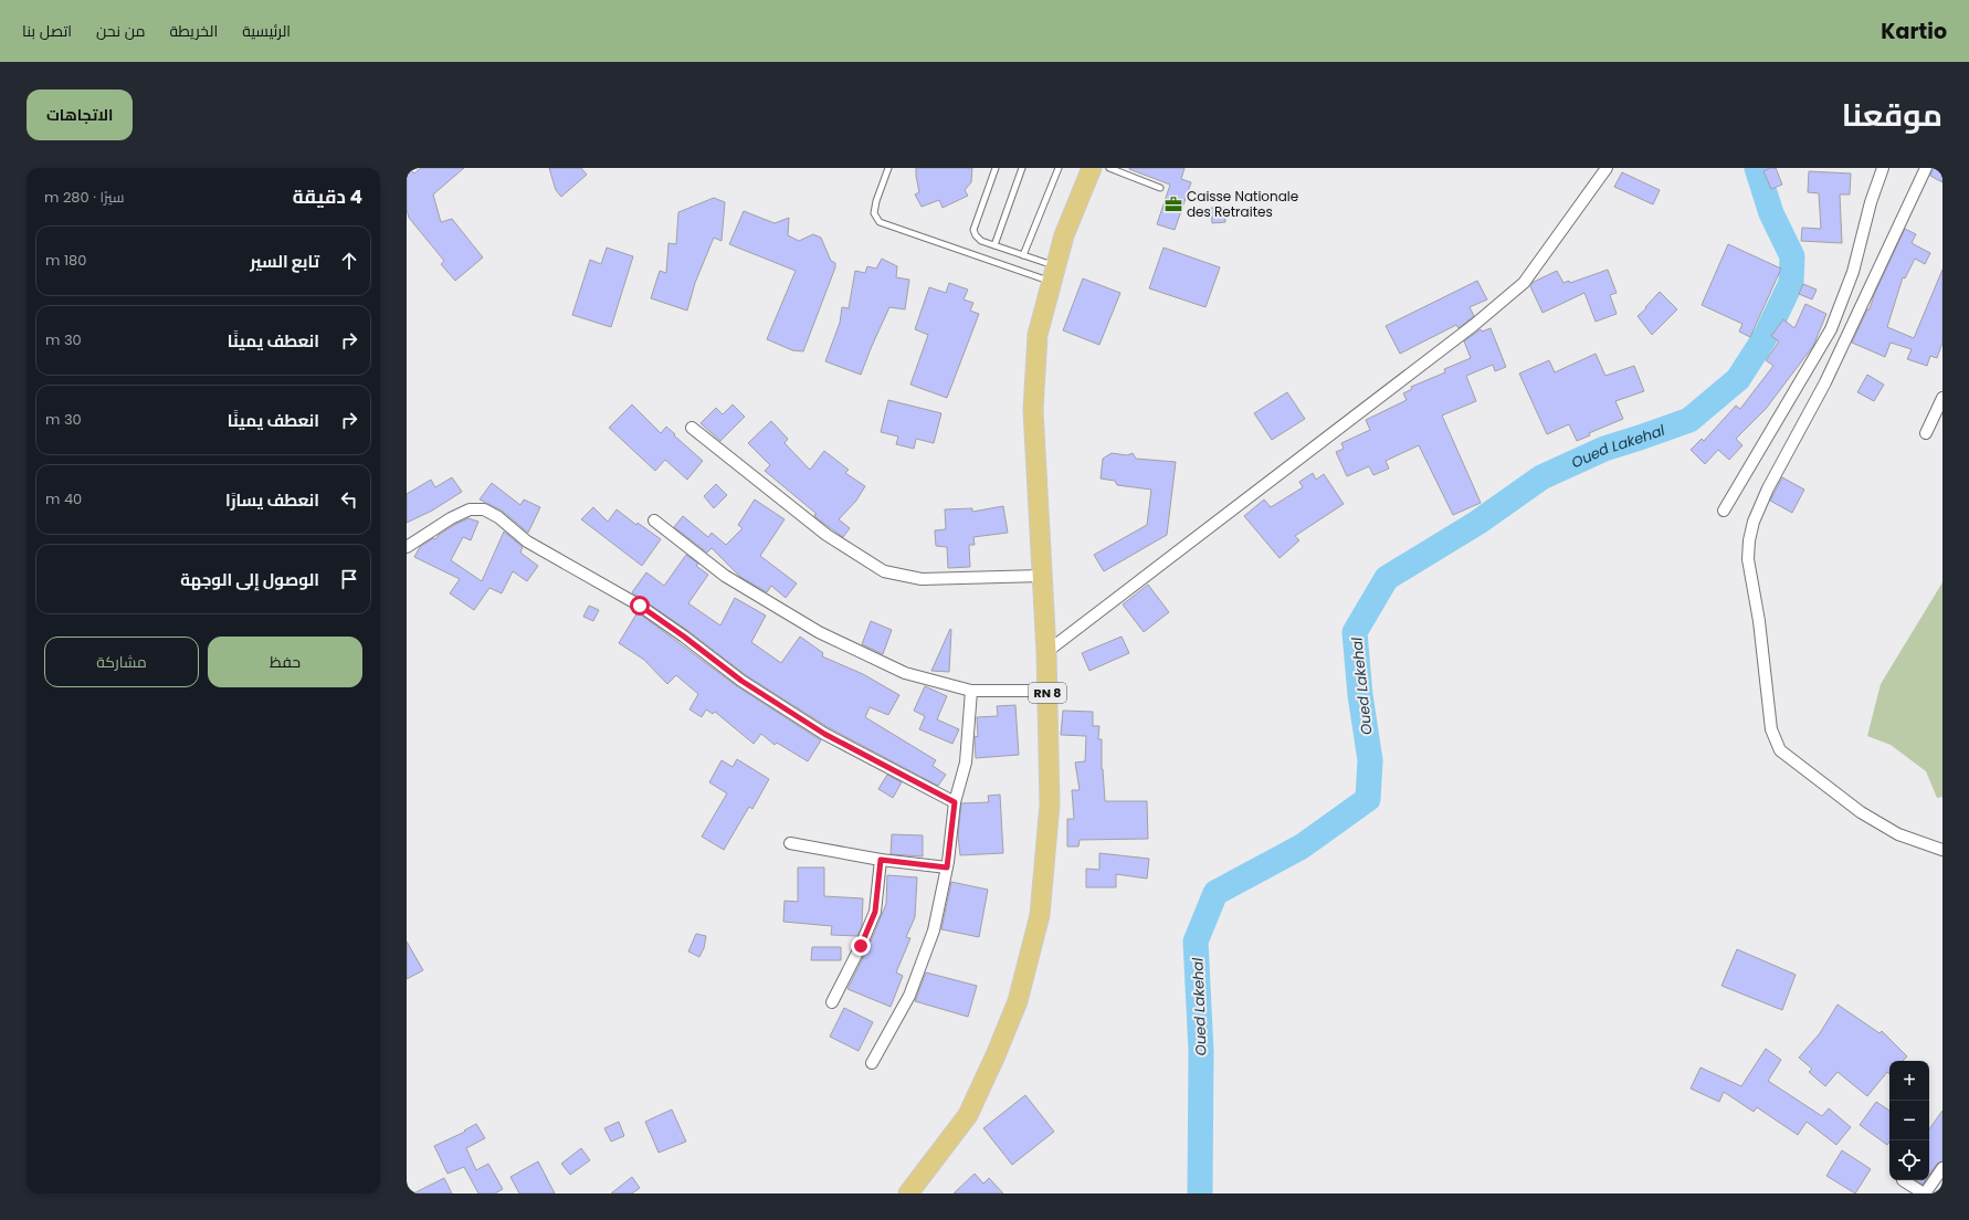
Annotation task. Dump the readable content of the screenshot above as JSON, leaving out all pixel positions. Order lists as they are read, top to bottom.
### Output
{
  "streets": {
    "highway": ["RN 8"]
  },
  "water": ["Oued Lakehal"],
  "places": {
    "office": ["Caisse Nationale des Retraites"]
  },
  "page": {
    "header": "Kartio",
    "nav": [
      "الرئيسية",
      "الخريطة",
      "من نحن",
      "اتصل بنا"
    ],
    "title": "موقعنا",
    "buttons": [
      "الاتجاهات",
      ["حفظ", "مشاركة"]
    ],
    "heading": ["4 دقيقة", "سيرًا · 280 m"],
    "list": [
      ["تابع السير", "180 m"],
      ["انعطف يمينًا", "30 m"],
      ["انعطف يمينًا", "30 m"],
      ["انعطف يسارًا", "40 m"],
      "الوصول إلى الوجهة"
    ],
    "map_buttons": ["+", "−"]
  }
}
